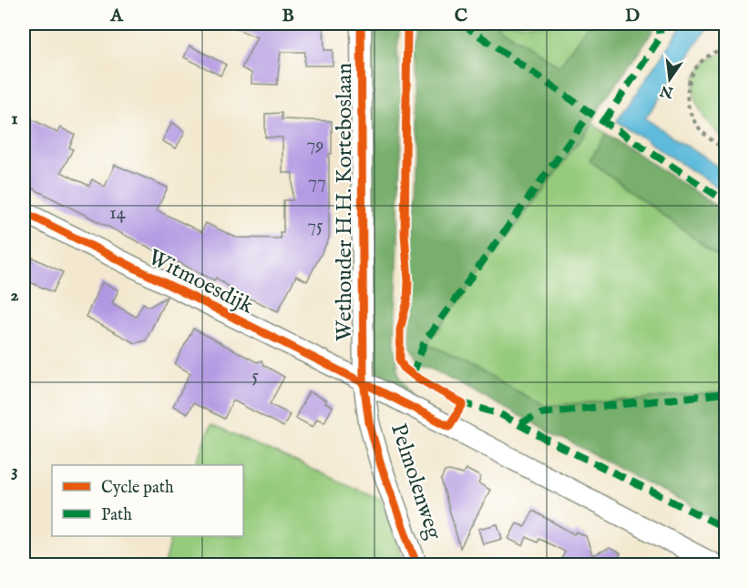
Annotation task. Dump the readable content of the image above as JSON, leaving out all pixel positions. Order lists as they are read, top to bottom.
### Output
{
  "streets": {
    "street": ["Wethouder H.H. Korteboslaan", "Witmoesdijk", "Pelmolenweg"]
  },
  "crossings": [
    ["Wethouder H.H. Korteboslaan", "Witmoesdijk"],
    ["Wethouder H.H. Korteboslaan", "Pelmolenweg"],
    ["Witmoesdijk", "Pelmolenweg"]
  ],
  "house_numbers": [
    "79",
    "77",
    "14",
    "75",
    "5"
  ],
  "legend": ["Cycle path", "Path"],
  "north": "bottom",
  "grid": {
    "columns": [
      "A",
      "B",
      "C",
      "D"
    ],
    "rows": ["1", "2", "3"]
  }
}
